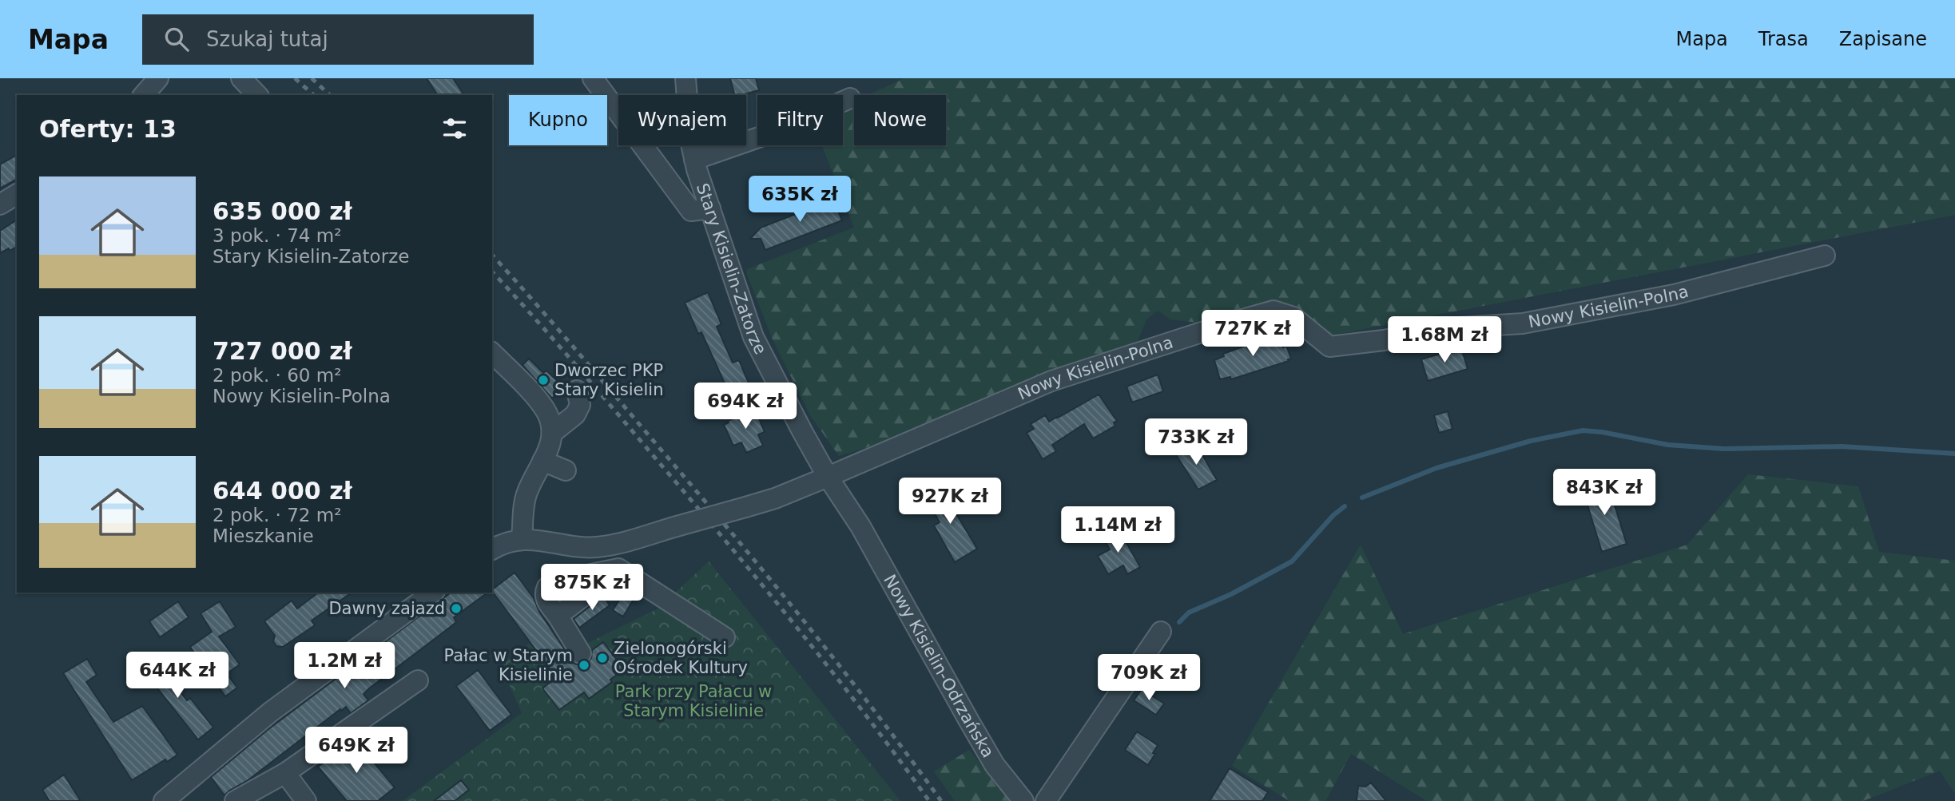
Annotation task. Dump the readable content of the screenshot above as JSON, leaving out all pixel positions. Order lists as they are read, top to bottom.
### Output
{
  "streets": {
    "street": ["Stary Kisielin-Zatorze", "Nowy Kisielin-Polna", "Nowy Kisielin-Odrzańska"]
  },
  "crossings": [
    ["Stary Kisielin-Zatorze", "Nowy Kisielin-Polna"],
    ["Stary Kisielin-Zatorze", "Nowy Kisielin-Odrzańska"]
  ],
  "parks": ["Park przy Pałacu w Starym Kisielinie"],
  "places": [
    "Dworzec PKP Stary Kisielin",
    "Dawny zajazd",
    "Zielonogórski Ośrodek Kultury",
    "Pałac w Starym Kisielinie"
  ],
  "page": {
    "header": "Mapa",
    "search": "Szukaj tutaj",
    "nav": ["Mapa", "Trasa", "Zapisane"],
    "chip": [
      "Kupno",
      "Wynajem",
      "Filtry",
      "Nowe"
    ],
    "heading": "Oferty: 13",
    "list": [
      {
        "name": "635 000 zł",
        "note": "3 pok. · 74 m² · Stary Kisielin-Zatorze"
      },
      {
        "name": "727 000 zł",
        "note": "2 pok. · 60 m² · Nowy Kisielin-Polna"
      },
      {
        "name": "644 000 zł",
        "note": "2 pok. · 72 m² · Mieszkanie"
      }
    ],
    "price": [
      "635K zł",
      "727K zł",
      "1.68M zł",
      "694K zł",
      "733K zł",
      "843K zł",
      "927K zł",
      "1.14M zł",
      "875K zł",
      "1.2M zł",
      "644K zł",
      "709K zł",
      "649K zł"
    ]
  }
}
